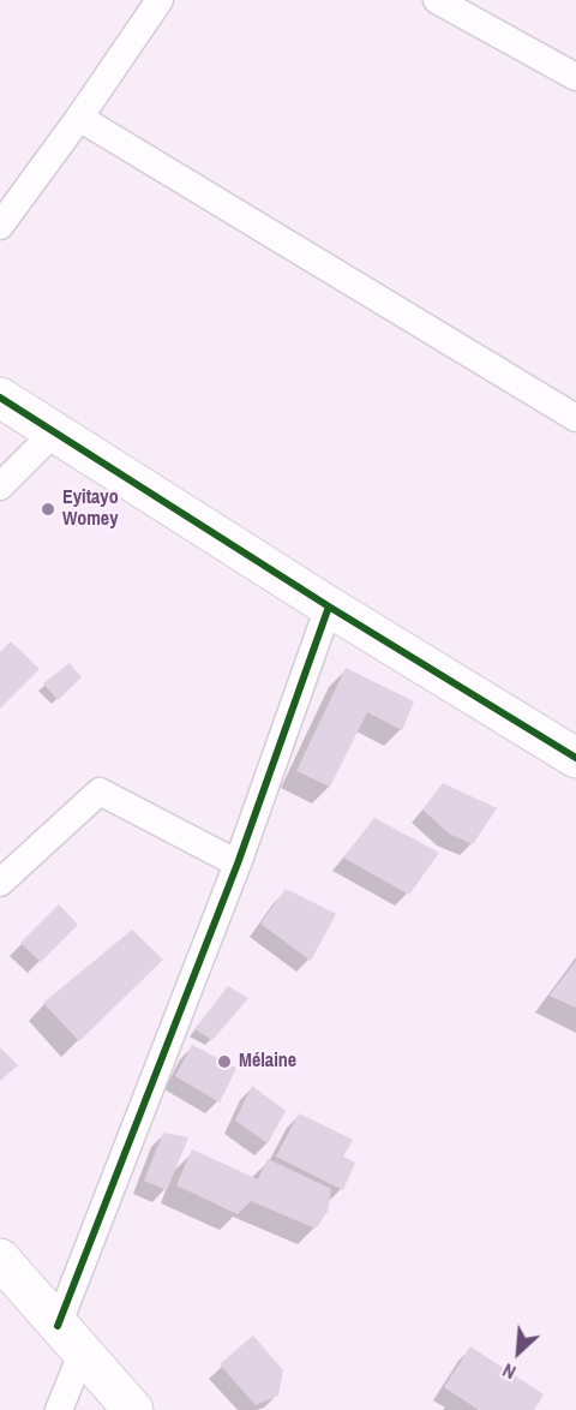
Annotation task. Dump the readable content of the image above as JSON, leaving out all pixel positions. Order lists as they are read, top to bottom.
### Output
{
  "places": ["Eyitayo Womey", "Mélaine"],
  "north": "bottom left"
}
